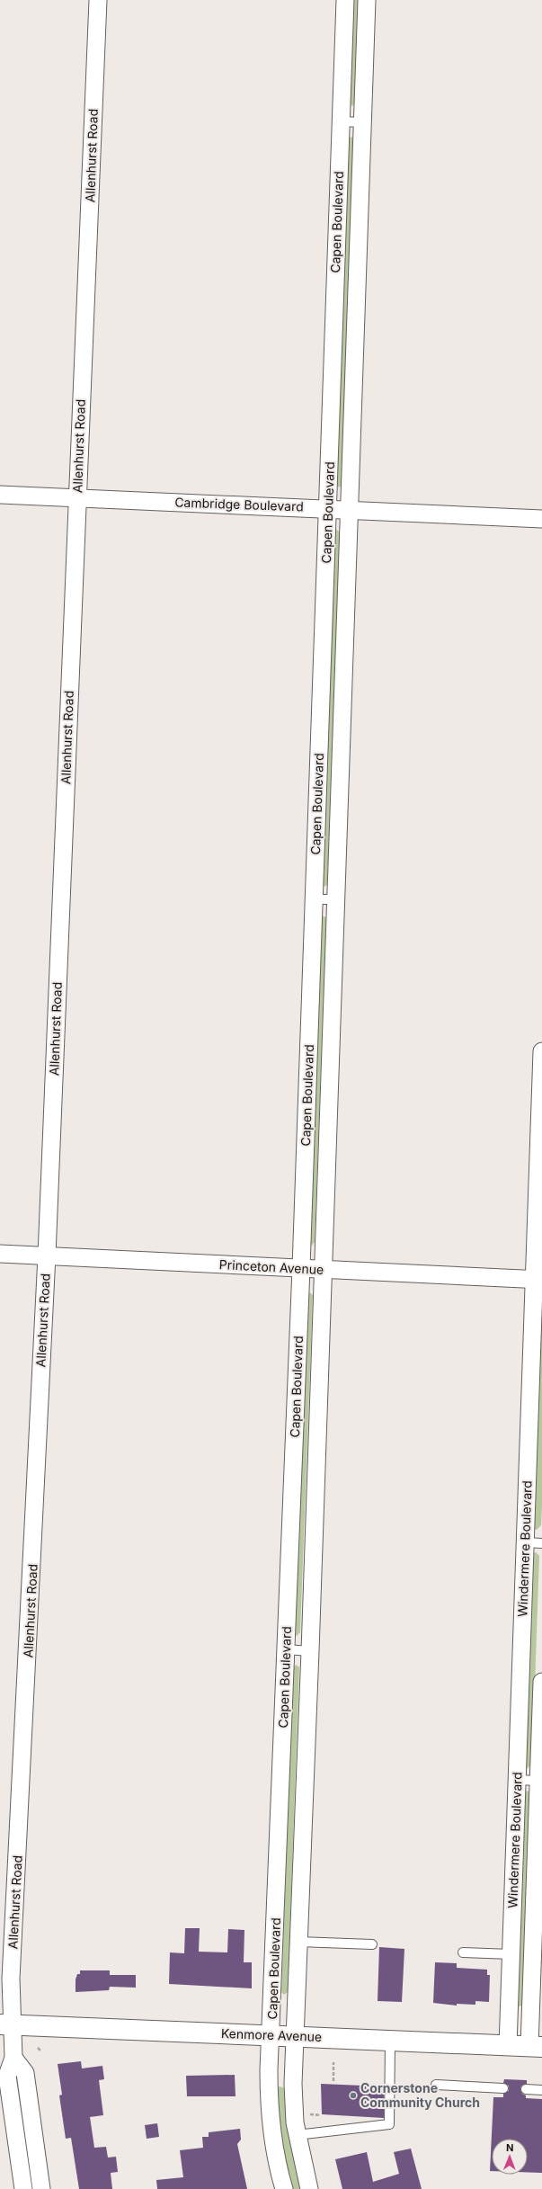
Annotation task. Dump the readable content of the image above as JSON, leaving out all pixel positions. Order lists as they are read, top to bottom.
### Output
{
  "streets": {
    "main road": ["Kenmore Avenue"],
    "street": [
      "Allenhurst Road",
      "Capen Boulevard",
      "Cambridge Boulevard",
      "Princeton Avenue",
      "Windermere Boulevard"
    ]
  },
  "crossings": [
    ["Allenhurst Road", "Cambridge Boulevard"],
    ["Allenhurst Road", "Princeton Avenue"],
    ["Allenhurst Road", "Kenmore Avenue"],
    ["Capen Boulevard", "Cambridge Boulevard"],
    ["Capen Boulevard", "Princeton Avenue"],
    ["Capen Boulevard", "Kenmore Avenue"],
    ["Princeton Avenue", "Windermere Boulevard"],
    ["Windermere Boulevard", "Kenmore Avenue"]
  ],
  "places": ["Cornerstone Community Church"],
  "north": "top"
}
